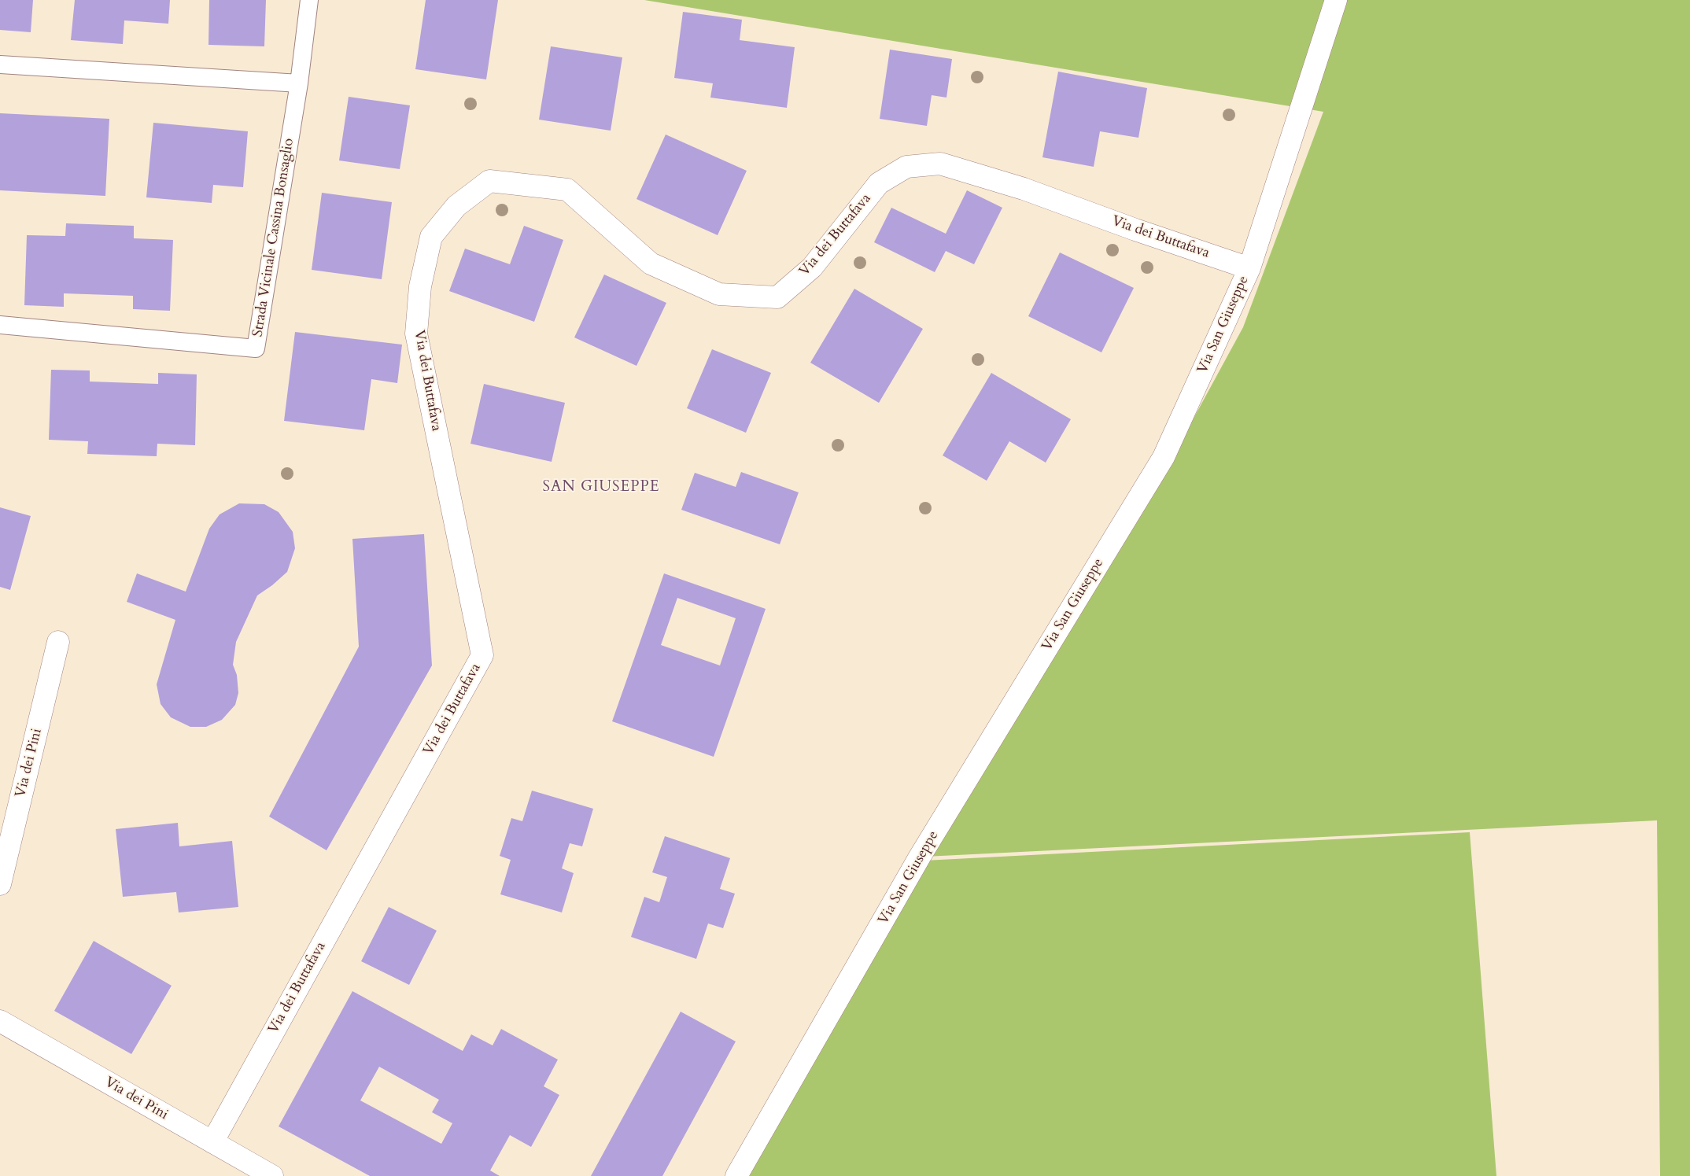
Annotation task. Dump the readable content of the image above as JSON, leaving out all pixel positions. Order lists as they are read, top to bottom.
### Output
{
  "streets": {
    "street": ["Via dei Buttafava", "Via San Giuseppe", "Via dei Pini"],
    "lane": ["Strada Vicinale Cassina Bonsaglio"]
  },
  "crossings": [
    ["Via dei Buttafava", "Via San Giuseppe"],
    ["Via dei Buttafava", "Via dei Pini"]
  ],
  "districts": ["SAN GIUSEPPE"]
}
